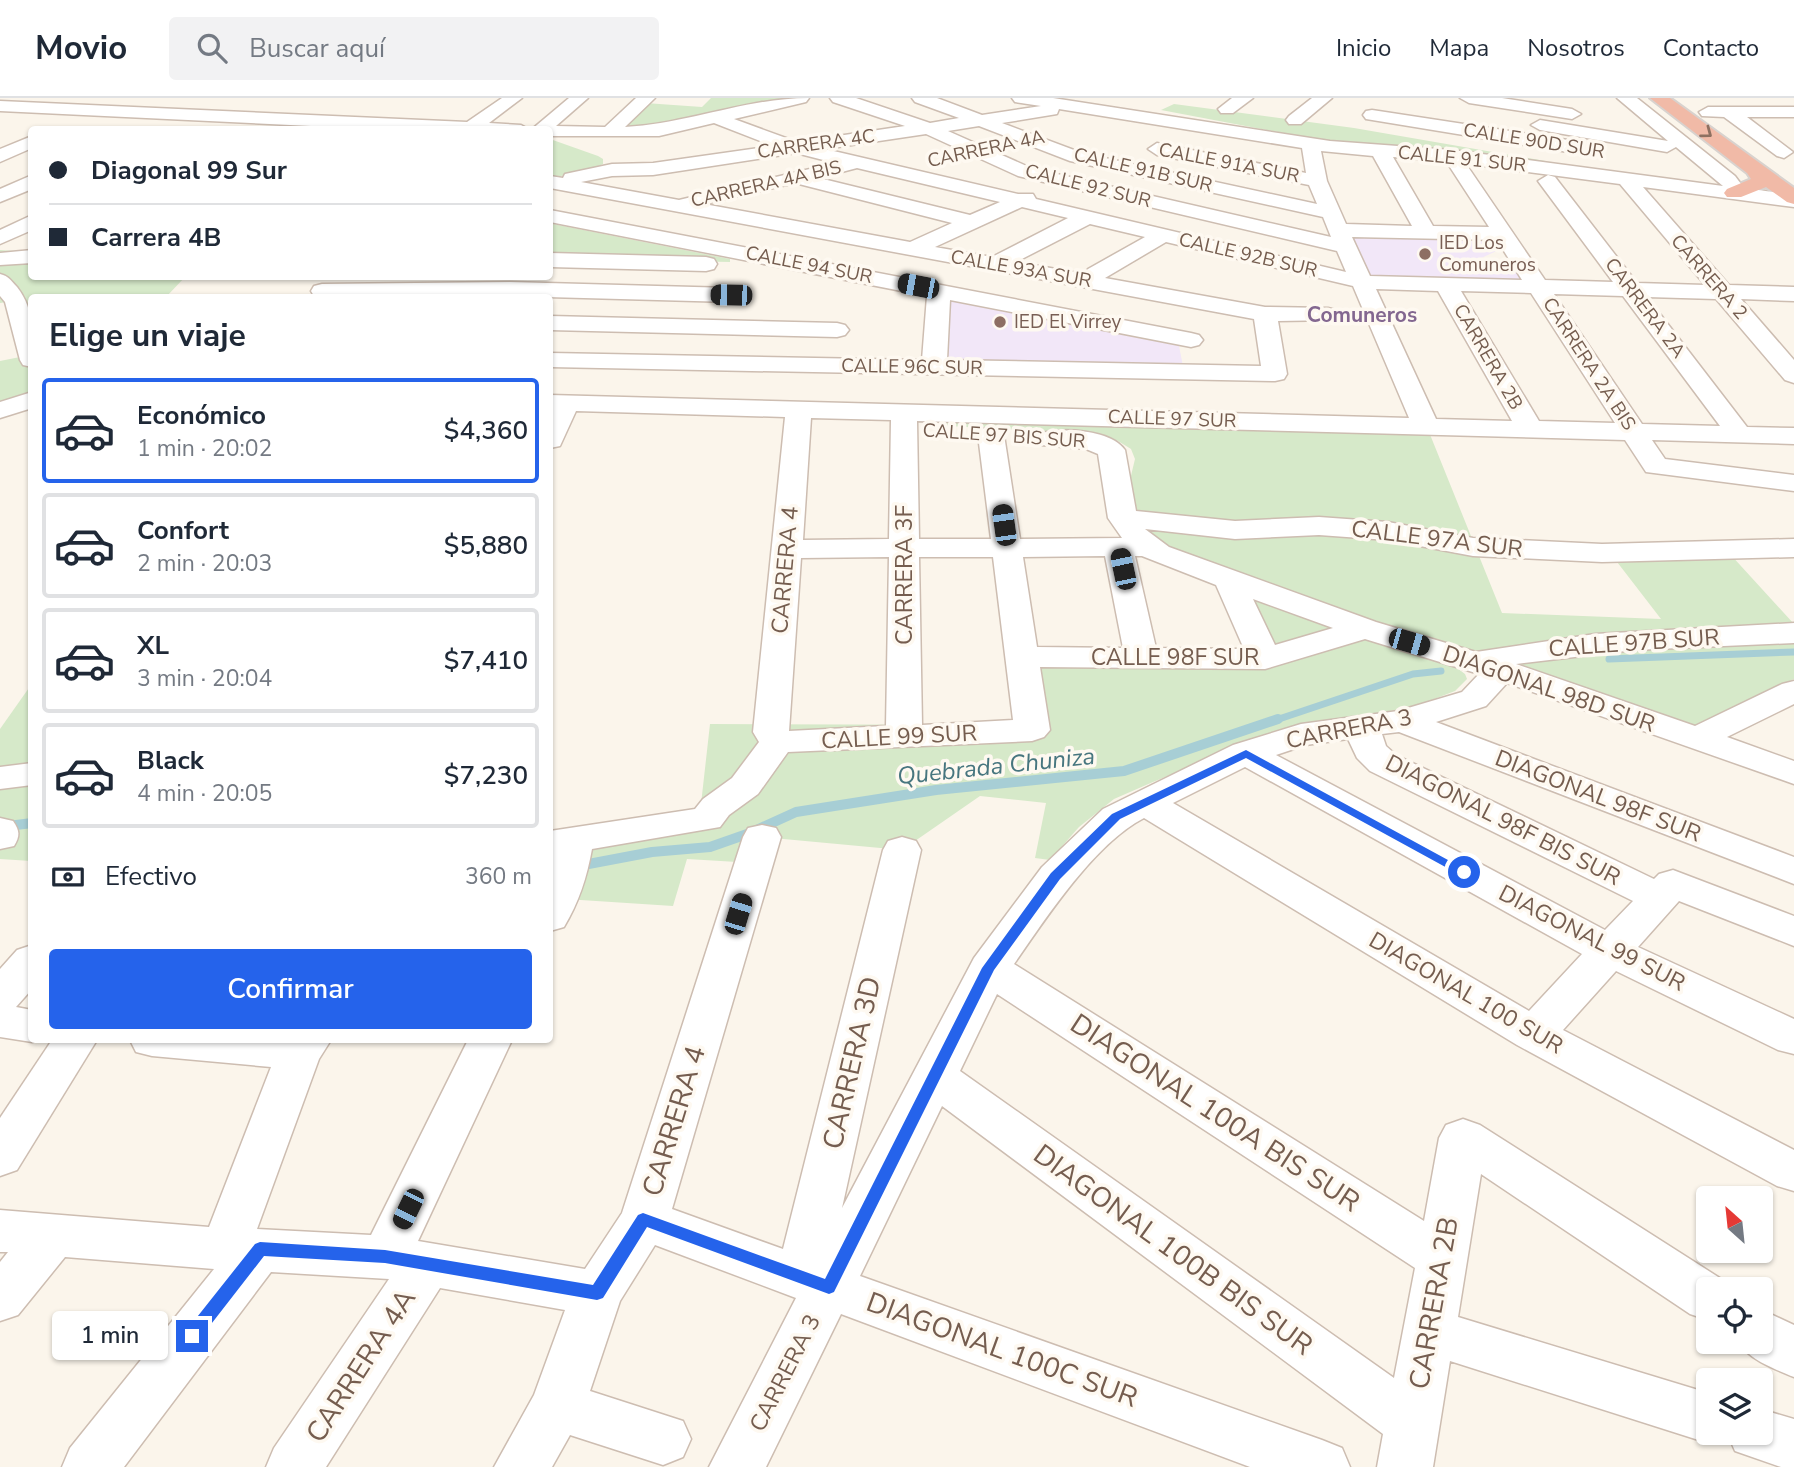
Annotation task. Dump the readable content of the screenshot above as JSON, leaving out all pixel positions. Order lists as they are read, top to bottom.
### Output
{
  "streets": {
    "street": [
      "CALLE 90D SUR",
      "CARRERA 4C",
      "CARRERA 4A",
      "CALLE 91 SUR",
      "CALLE 91A SUR",
      "CALLE 91B SUR",
      "CARRERA 4A BIS",
      "CALLE 92 SUR",
      "CALLE 92B SUR",
      "CALLE 94 SUR",
      "CALLE 93A SUR",
      "CARRERA 2",
      "CARRERA 2A",
      "CARRERA 2B",
      "CARRERA 2A BIS",
      "CALLE 96C SUR",
      "CALLE 97 SUR",
      "CALLE 97 BIS SUR",
      "CALLE 97A SUR",
      "CARRERA 4",
      "CARRERA 3F",
      "CALLE 97B SUR",
      "CALLE 98F SUR",
      "DIAGONAL 98D SUR",
      "CARRERA 3",
      "CALLE 99 SUR",
      "DIAGONAL 98F SUR",
      "DIAGONAL 98F BIS SUR",
      "DIAGONAL 99 SUR",
      "DIAGONAL 100 SUR",
      "CARRERA 3D",
      "DIAGONAL 100A BIS SUR",
      "DIAGONAL 100B BIS SUR",
      "DIAGONAL 100C SUR"
    ]
  },
  "crossings": [
    ["CARRERA 4C", "CARRERA 4A"],
    ["CARRERA 4C", "CALLE 91 SUR"],
    ["CARRERA 4C", "CALLE 91B SUR"],
    ["CARRERA 4C", "CALLE 92 SUR"],
    ["CARRERA 4C", "CALLE 92B SUR"],
    ["CARRERA 4A", "CALLE 91 SUR"],
    ["CARRERA 4A", "CALLE 91B SUR"],
    ["CARRERA 4A", "CALLE 92 SUR"],
    ["CARRERA 4A", "CALLE 92B SUR"],
    ["CALLE 91 SUR", "CARRERA 2"],
    ["CALLE 91 SUR", "CARRERA 2A BIS"],
    ["CALLE 91B SUR", "CALLE 92 SUR"],
    ["CARRERA 4A BIS", "CALLE 92B SUR"],
    ["CARRERA 4A BIS", "CALLE 94 SUR"],
    ["CARRERA 4A BIS", "CALLE 93A SUR"],
    ["CALLE 92B SUR", "CARRERA 2"],
    ["CALLE 92B SUR", "CARRERA 2A"],
    ["CALLE 92B SUR", "CARRERA 2B"],
    ["CALLE 92B SUR", "CARRERA 2A BIS"],
    ["CARRERA 2A", "CALLE 97 SUR"],
    ["CARRERA 2B", "CALLE 97 SUR"],
    ["CARRERA 2B", "DIAGONAL 100A BIS SUR"],
    ["CARRERA 2B", "DIAGONAL 100B BIS SUR"],
    ["CARRERA 2A BIS", "CALLE 97 SUR"],
    ["CALLE 97 SUR", "CALLE 97 BIS SUR"],
    ["CALLE 97 SUR", "CARRERA 4"],
    ["CALLE 97 SUR", "CARRERA 3F"],
    ["CALLE 97 BIS SUR", "CALLE 97A SUR"],
    ["CALLE 97 BIS SUR", "CARRERA 3F"],
    ["CALLE 97 BIS SUR", "DIAGONAL 98D SUR"],
    ["CALLE 97A SUR", "CARRERA 4"],
    ["CALLE 97A SUR", "CARRERA 3F"],
    ["CALLE 97A SUR", "DIAGONAL 98D SUR"],
    ["CARRERA 4", "CALLE 99 SUR"],
    ["CARRERA 4", "DIAGONAL 100C SUR"],
    ["CARRERA 3F", "CALLE 99 SUR"],
    ["CALLE 97B SUR", "DIAGONAL 98D SUR"],
    ["CALLE 97B SUR", "CARRERA 3"],
    ["CALLE 98F SUR", "DIAGONAL 98D SUR"],
    ["CALLE 98F SUR", "CALLE 99 SUR"],
    ["DIAGONAL 98D SUR", "CARRERA 3"],
    ["CARRERA 3", "DIAGONAL 98F SUR"],
    ["CARRERA 3", "DIAGONAL 98F BIS SUR"],
    ["CARRERA 3", "DIAGONAL 99 SUR"],
    ["CARRERA 3", "DIAGONAL 100 SUR"],
    ["CARRERA 3", "CARRERA 3D"],
    ["CARRERA 3", "DIAGONAL 100A BIS SUR"],
    ["CARRERA 3", "DIAGONAL 100B BIS SUR"],
    ["CARRERA 3", "DIAGONAL 100C SUR"],
    ["CARRERA 3D", "DIAGONAL 100C SUR"]
  ],
  "districts": ["Comuneros"],
  "water": ["Quebrada Chuniza"],
  "places": ["IED Los Comuneros", "IED El Virrey"],
  "north": "top left",
  "page": {
    "header": "Movio",
    "search": "Buscar aquí",
    "nav": [
      "Inicio",
      "Mapa",
      "Nosotros",
      "Contacto"
    ],
    "banner": ["Diagonal 99 Sur", "Carrera 4B"],
    "heading": "Elige un viaje",
    "list": [
      {
        "name": "Económico",
        "note": "1 min · 20:02",
        "value": "$4,360"
      },
      {
        "name": "Confort",
        "note": "2 min · 20:03",
        "value": "$5,880"
      },
      {
        "name": "XL",
        "note": "3 min · 20:04",
        "value": "$7,410"
      },
      {
        "name": "Black",
        "note": "4 min · 20:05",
        "value": "$7,230"
      }
    ],
    "pay": ["Efectivo", "360 m"],
    "buttons": "Confirmar",
    "bubble": "1 min"
  }
}
